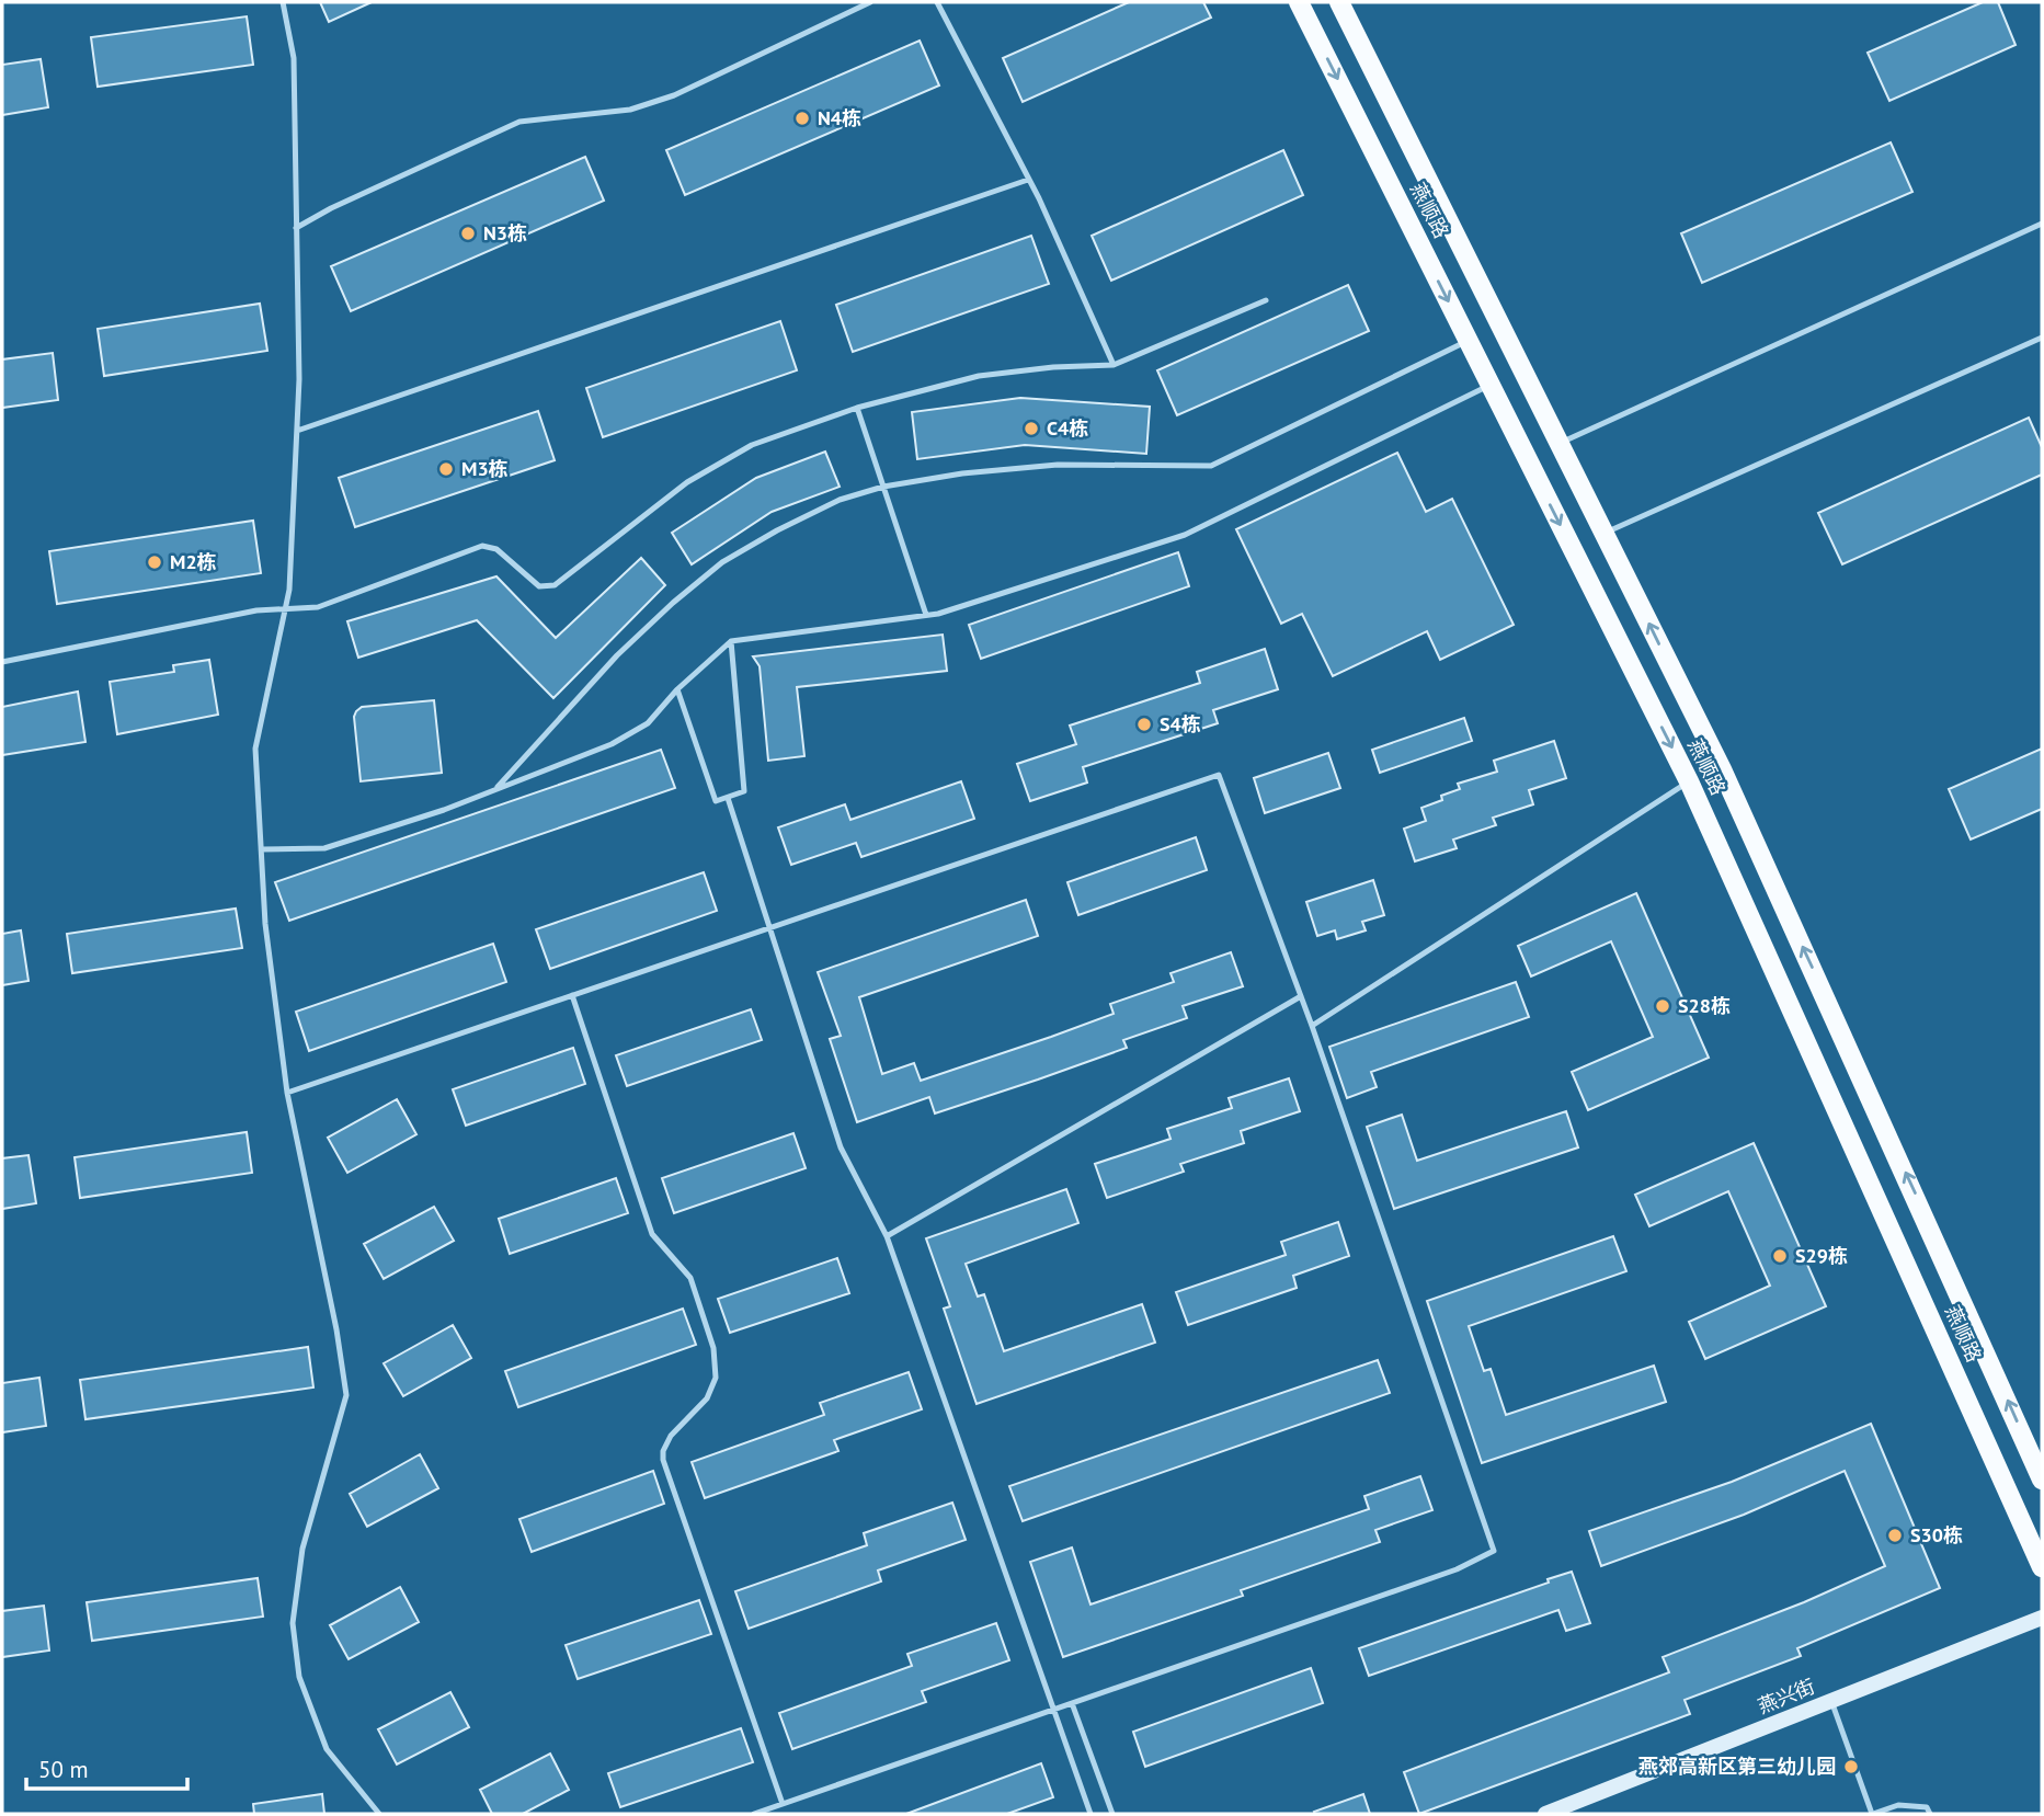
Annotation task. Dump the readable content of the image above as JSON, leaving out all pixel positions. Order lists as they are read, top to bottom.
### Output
{
  "streets": {
    "main road": ["燕顺路"],
    "street": ["燕兴街"]
  },
  "places": [
    "N4栋",
    "N3栋",
    "C4栋",
    "M3栋",
    "M2栋",
    "S4栋",
    "S28栋",
    "S29栋",
    "S30栋",
    "燕郊高新区第三幼儿园"
  ],
  "scale_bar": "50 m"
}
